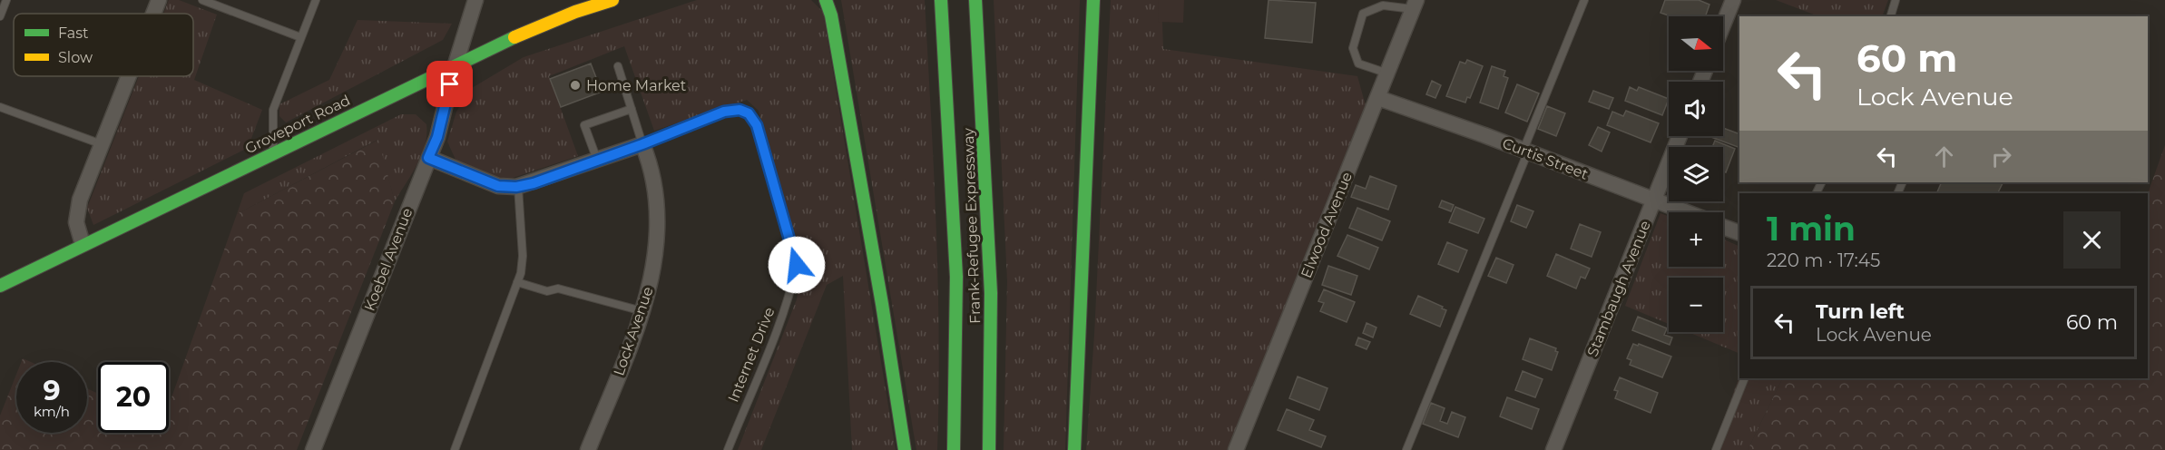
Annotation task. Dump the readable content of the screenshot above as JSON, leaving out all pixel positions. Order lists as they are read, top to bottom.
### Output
{
  "streets": {
    "main road": ["Groveport Road", "Frank-Refugee Expressway"],
    "street": [
      "Curtis Street",
      "Elwood Avenue",
      "Koebel Avenue",
      "Stambaugh Avenue",
      "Lock Avenue"
    ],
    "lane": ["Internet Drive"]
  },
  "crossings": [
    ["Groveport Road", "Koebel Avenue"],
    ["Curtis Street", "Elwood Avenue"],
    ["Curtis Street", "Stambaugh Avenue"],
    ["Lock Avenue", "Internet Drive"]
  ],
  "places": ["Home Market"],
  "legend": ["Fast", "Slow"],
  "north": "right",
  "page": {
    "map_buttons": ["+", "−"],
    "turn": ["60 m", "Lock Avenue"],
    "heading": ["1 min", "220 m · 17:45"],
    "list": [
      {
        "name": "Turn left",
        "note": "Lock Avenue",
        "value": "60 m"
      }
    ],
    "speed": "9 km/h",
    "limit": "20"
  }
}
